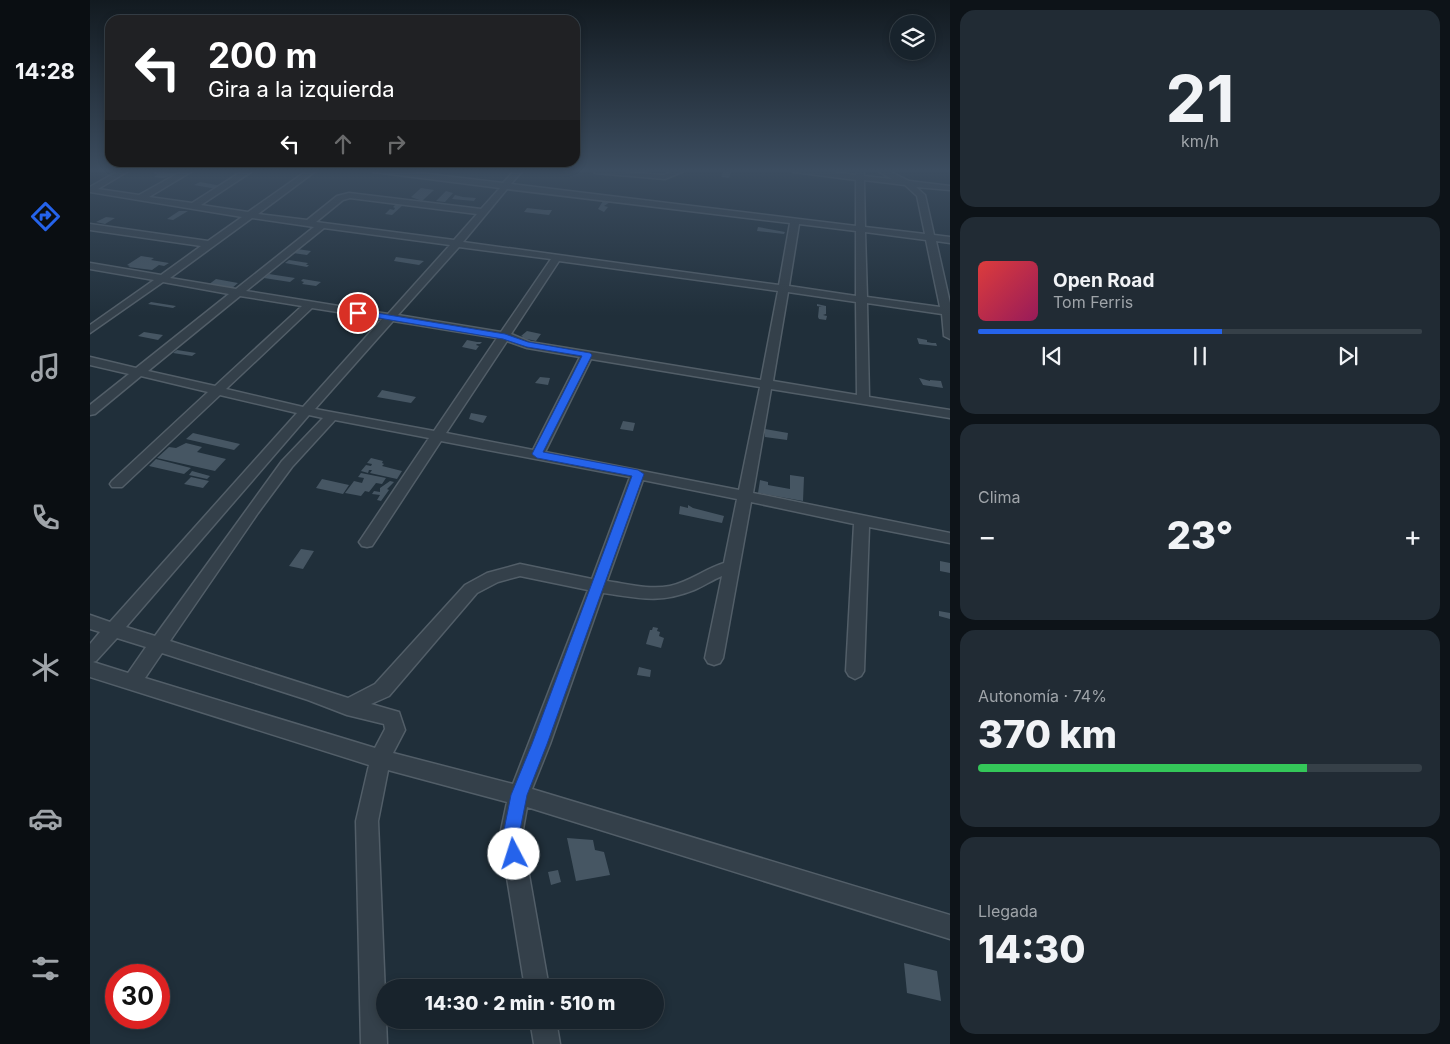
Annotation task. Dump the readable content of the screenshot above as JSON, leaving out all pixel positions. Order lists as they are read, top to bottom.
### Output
{
  "page": {
    "tabs": "14:28",
    "tile": [
      ["21", "km/h"],
      "Clima",
      ["Autonomía · 74%", "370 km"],
      ["Llegada", "14:30"]
    ],
    "turn": ["200 m", "Gira a la izquierda"],
    "song": ["Open Road", "Tom Ferris"],
    "heat": ["−", "23°", "+"],
    "limit": "30",
    "trip": "14:30 · 2 min · 510 m"
  }
}
